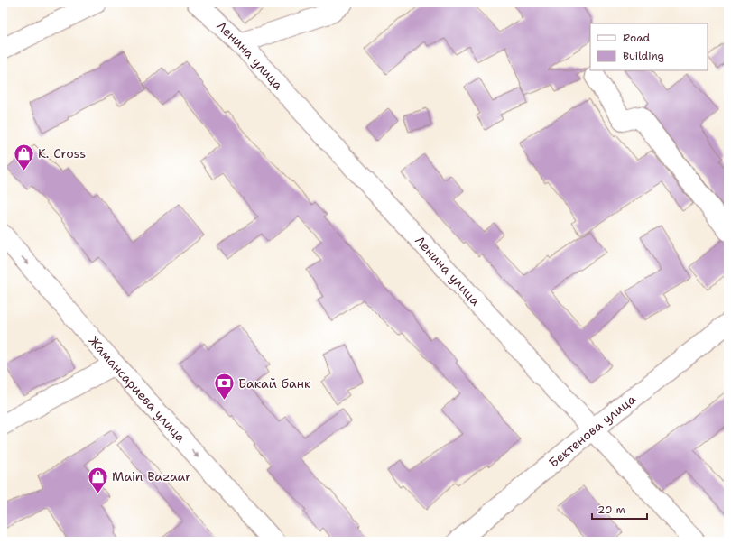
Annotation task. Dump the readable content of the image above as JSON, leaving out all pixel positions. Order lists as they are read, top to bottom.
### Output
{
  "streets": {
    "street": ["Ленина улица", "Жамансариева улица", "Бектенова улица"]
  },
  "crossings": [
    ["Ленина улица", "Бектенова улица"]
  ],
  "one_way": ["Жамансариева улица"],
  "places": {
    "shop": ["K. Cross", "Main Bazaar"],
    "bank": ["Бакай банк"]
  },
  "legend": ["Road", "Building"],
  "scale_bar": "20 m"
}
